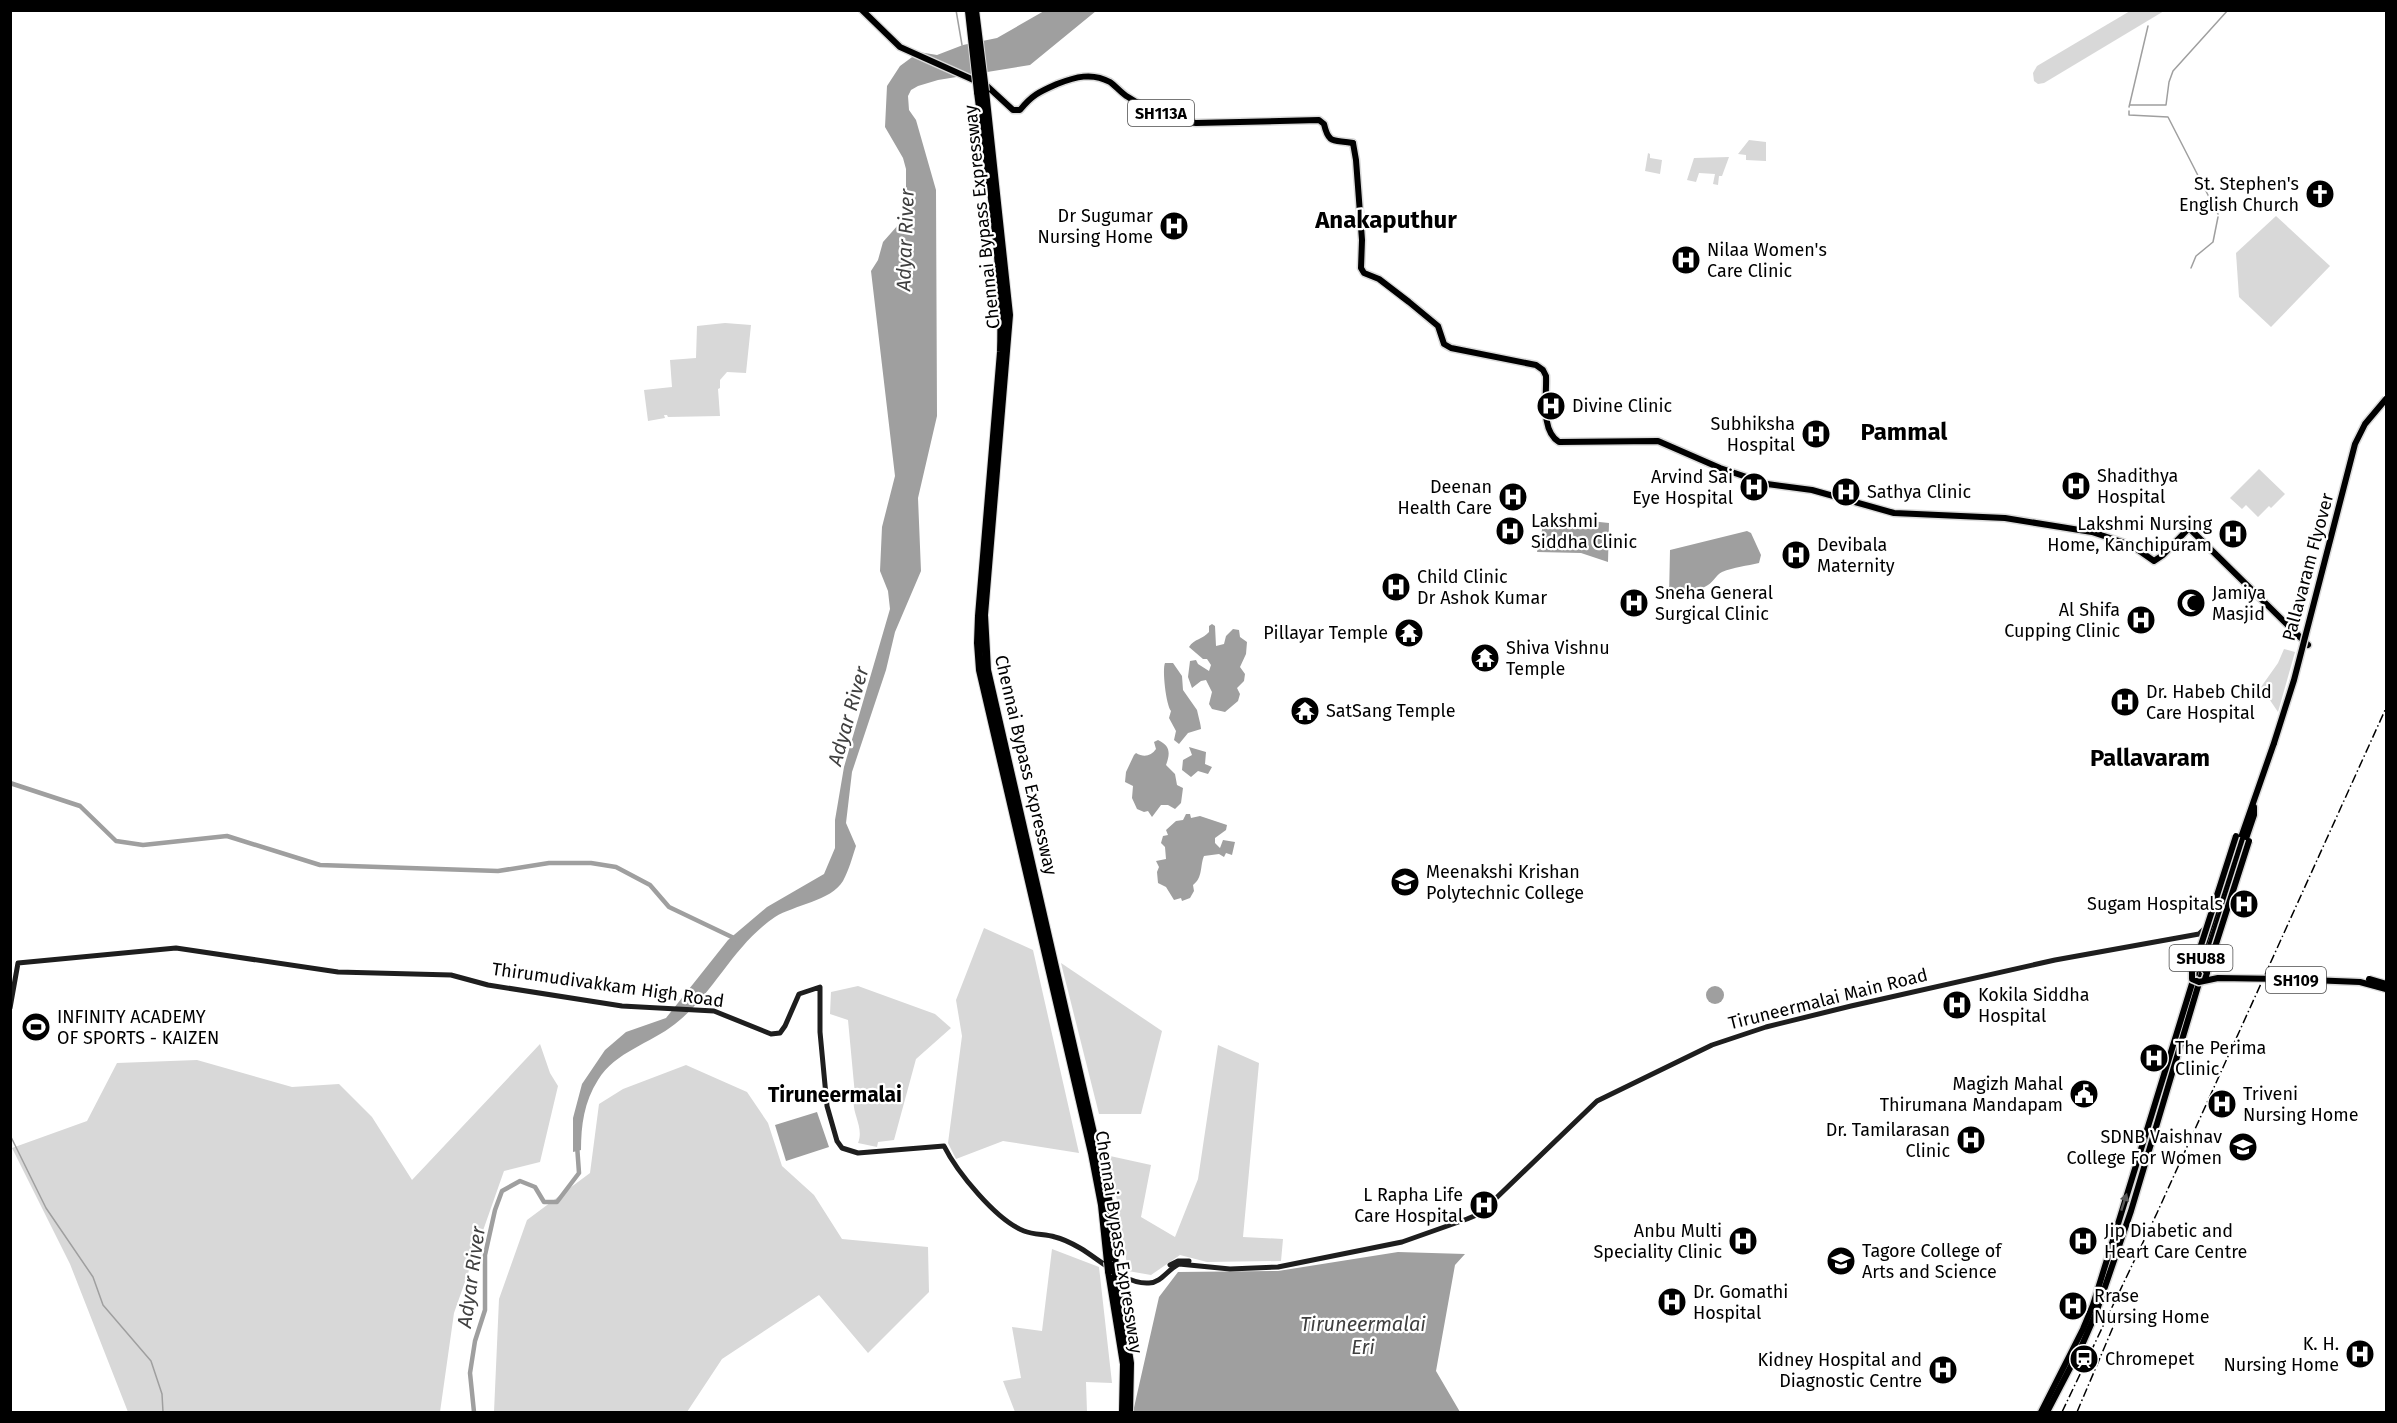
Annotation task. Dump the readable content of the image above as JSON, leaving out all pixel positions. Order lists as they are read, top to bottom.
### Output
{
  "streets": {
    "highway": ["Chennai Bypass Expressway"],
    "main road": [
      "SH113A",
      "Pallavaram Flyover",
      "SHU88",
      "SH109",
      "Thirumudivakkam High Road",
      "Tiruneermalai Main Road"
    ]
  },
  "crossings": [
    ["Chennai Bypass Expressway", "Tiruneermalai Main Road"],
    ["Pallavaram Flyover", "SHU88"],
    ["SHU88", "Tiruneermalai Main Road"],
    ["Thirumudivakkam High Road", "Tiruneermalai Main Road"]
  ],
  "districts": [
    "Anakaputhur",
    "Pammal",
    "Pallavaram",
    "Tiruneermalai"
  ],
  "water": ["Adyar River", "Tiruneermalai Eri"],
  "places": {
    "church": ["St. Stephen's English Church"],
    "hospital": [
      "Dr Sugumar Nursing Home",
      "Nilaa Women's Care Clinic",
      "Divine Clinic",
      "Subhiksha Hospital",
      "Shadithya Hospital",
      "Arvind Sai Eye Hospital",
      "Sathya Clinic",
      "Deenan Health Care",
      "Lakshmi Siddha Clinic",
      "Lakshmi Nursing Home, Kanchipuram",
      "Devibala Maternity",
      "Child Clinic Dr Ashok Kumar",
      "Sneha General Surgical Clinic",
      "Al Shifa Cupping Clinic",
      "Dr. Habeb Child Care Hospital",
      "Sugam Hospitals",
      "Kokila Siddha Hospital",
      "The Perima Clinic",
      "Triveni Nursing Home",
      "Dr. Tamilarasan Clinic",
      "L Rapha Life Care Hospital",
      "Anbu Multi Speciality Clinic",
      "Jip Diabetic and Heart Care Centre",
      "Dr. Gomathi Hospital",
      "Rrase Nursing Home",
      "K. H. Nursing Home",
      "Kidney Hospital and Diagnostic Centre"
    ],
    "mosque": ["Jamiya Masjid"],
    "temple": ["Pillayar Temple", "Shiva Vishnu Temple", "SatSang Temple"],
    "school or university": ["Meenakshi Krishan Polytechnic College", "SDNB Vaishnav College For Women", "Tagore College of Arts and Science"],
    "sports": ["INFINITY ACADEMY OF SPORTS - KAIZEN"],
    "public building": ["Magizh Mahal Thirumana Mandapam"],
    "station": ["Chromepet"]
  }
}
